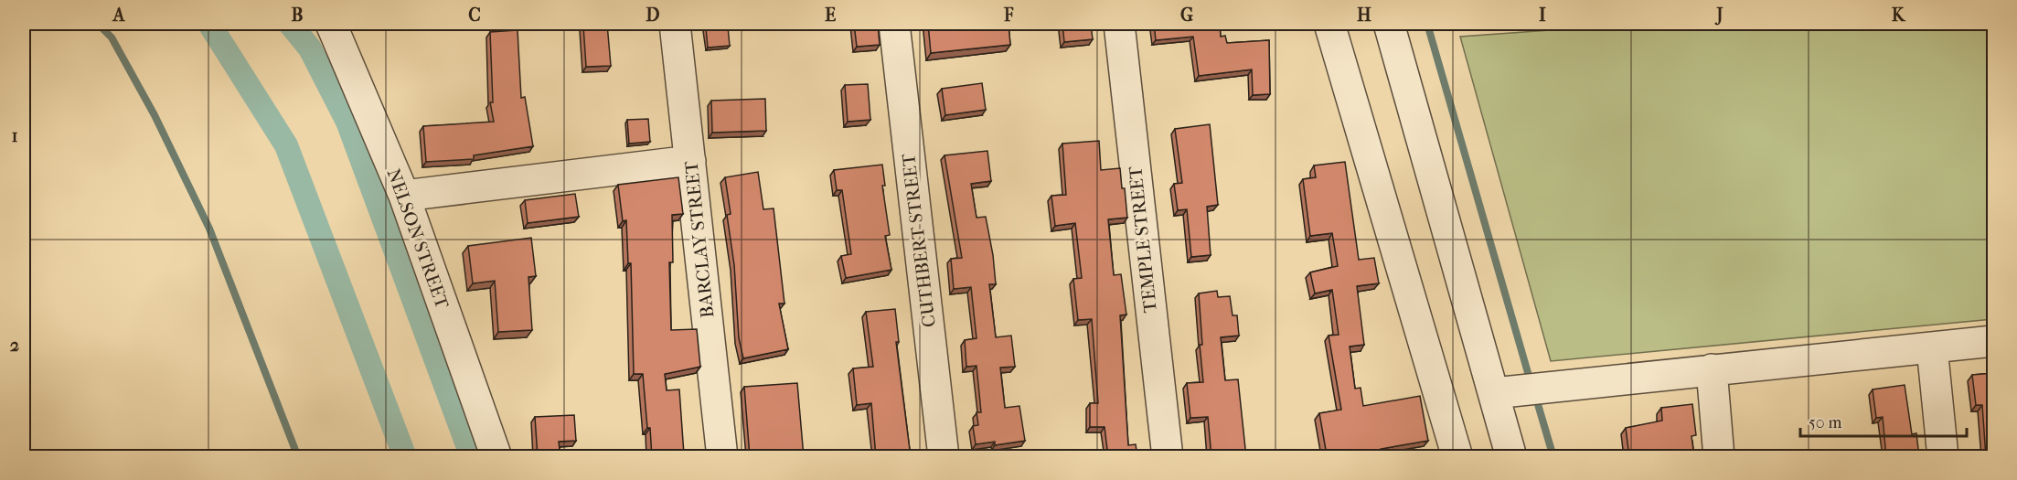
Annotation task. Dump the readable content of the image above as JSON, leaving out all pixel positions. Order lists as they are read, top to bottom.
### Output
{
  "streets": {
    "street": [
      "NELSON STREET",
      "BARCLAY STREET",
      "TEMPLE STREET",
      "CUTHBERT STREET"
    ]
  },
  "scale_bar": "50 m",
  "grid": {
    "columns": [
      "A",
      "B",
      "C",
      "D",
      "E",
      "F",
      "G",
      "H",
      "I",
      "J",
      "K"
    ],
    "rows": ["1", "2"]
  }
}
